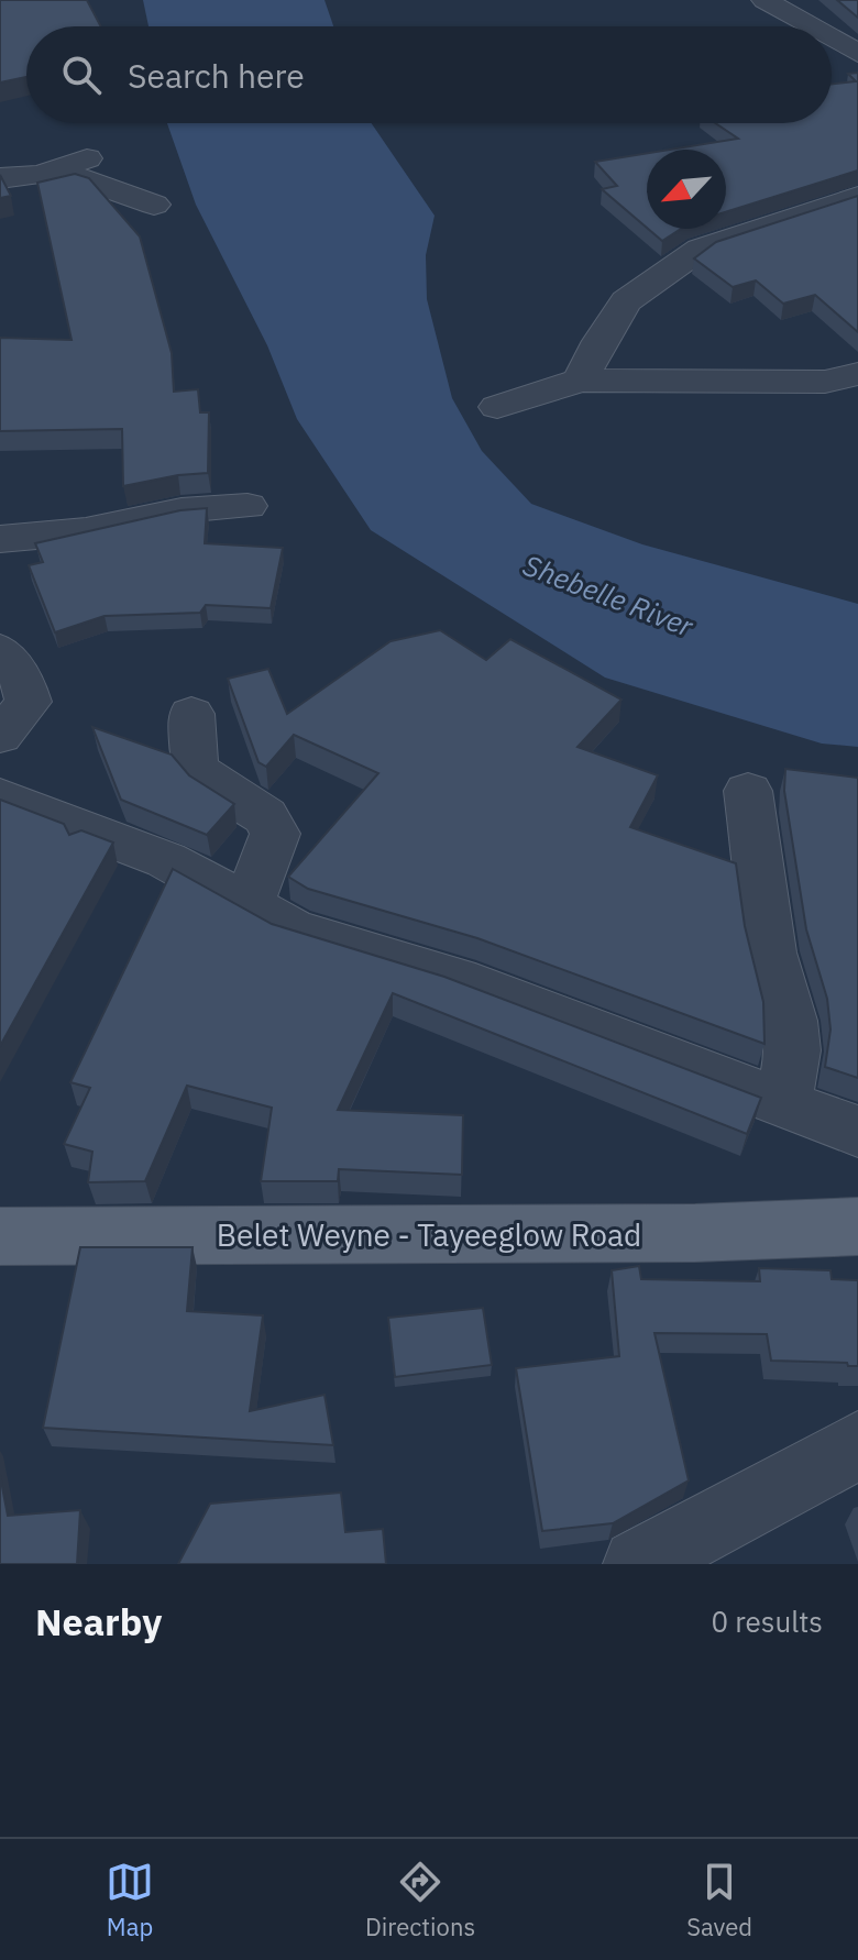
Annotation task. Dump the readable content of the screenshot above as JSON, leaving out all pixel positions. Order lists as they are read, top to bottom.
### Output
{
  "streets": {
    "main road": ["Belet Weyne - Tayeeglow Road"]
  },
  "water": ["Shebelle River"],
  "north": "bottom left",
  "page": {
    "search": "Search here",
    "heading": ["Nearby", "0 results"],
    "nav": ["Map", "Directions", "Saved"]
  }
}
